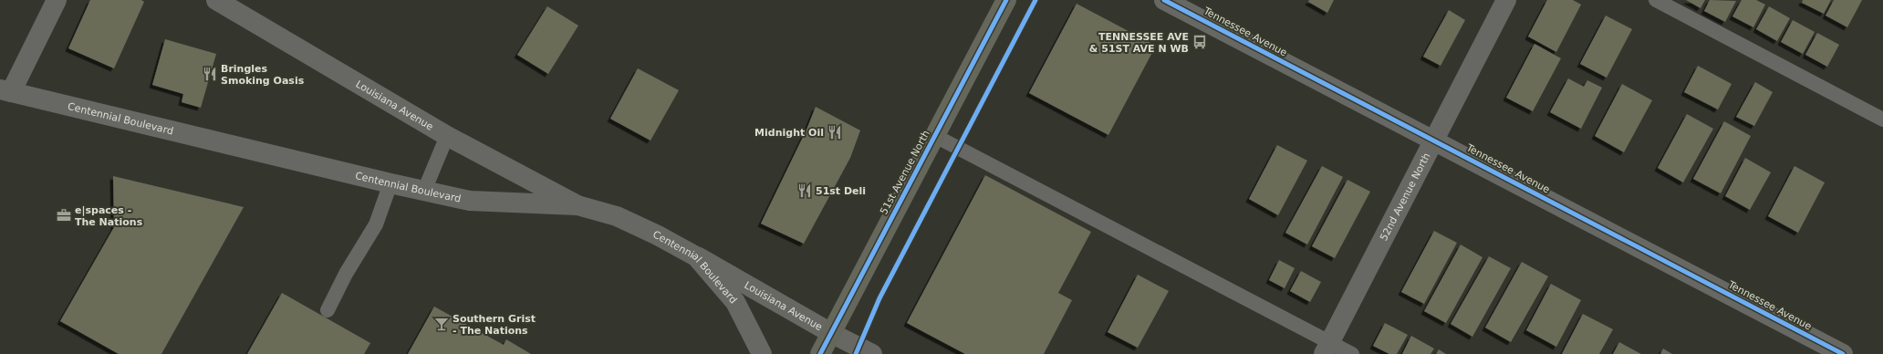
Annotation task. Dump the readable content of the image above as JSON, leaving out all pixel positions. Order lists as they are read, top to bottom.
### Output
{
  "streets": {
    "main road": ["51st Avenue North"],
    "street": [
      "Tennessee Avenue",
      "Louisiana Avenue",
      "Centennial Boulevard",
      "52nd Avenue North"
    ]
  },
  "crossings": [
    ["Tennessee Avenue", "52nd Avenue North"],
    ["Louisiana Avenue", "Centennial Boulevard"],
    ["Louisiana Avenue", "51st Avenue North"]
  ],
  "places": {
    "bus stop": ["TENNESSEE AVE & 51ST AVE N WB"],
    "restaurant": ["Bringles Smoking Oasis", "Midnight Oil", "51st Deli"],
    "office": ["e|spaces - The Nations"],
    "bar": ["Southern Grist - The Nations"]
  }
}
